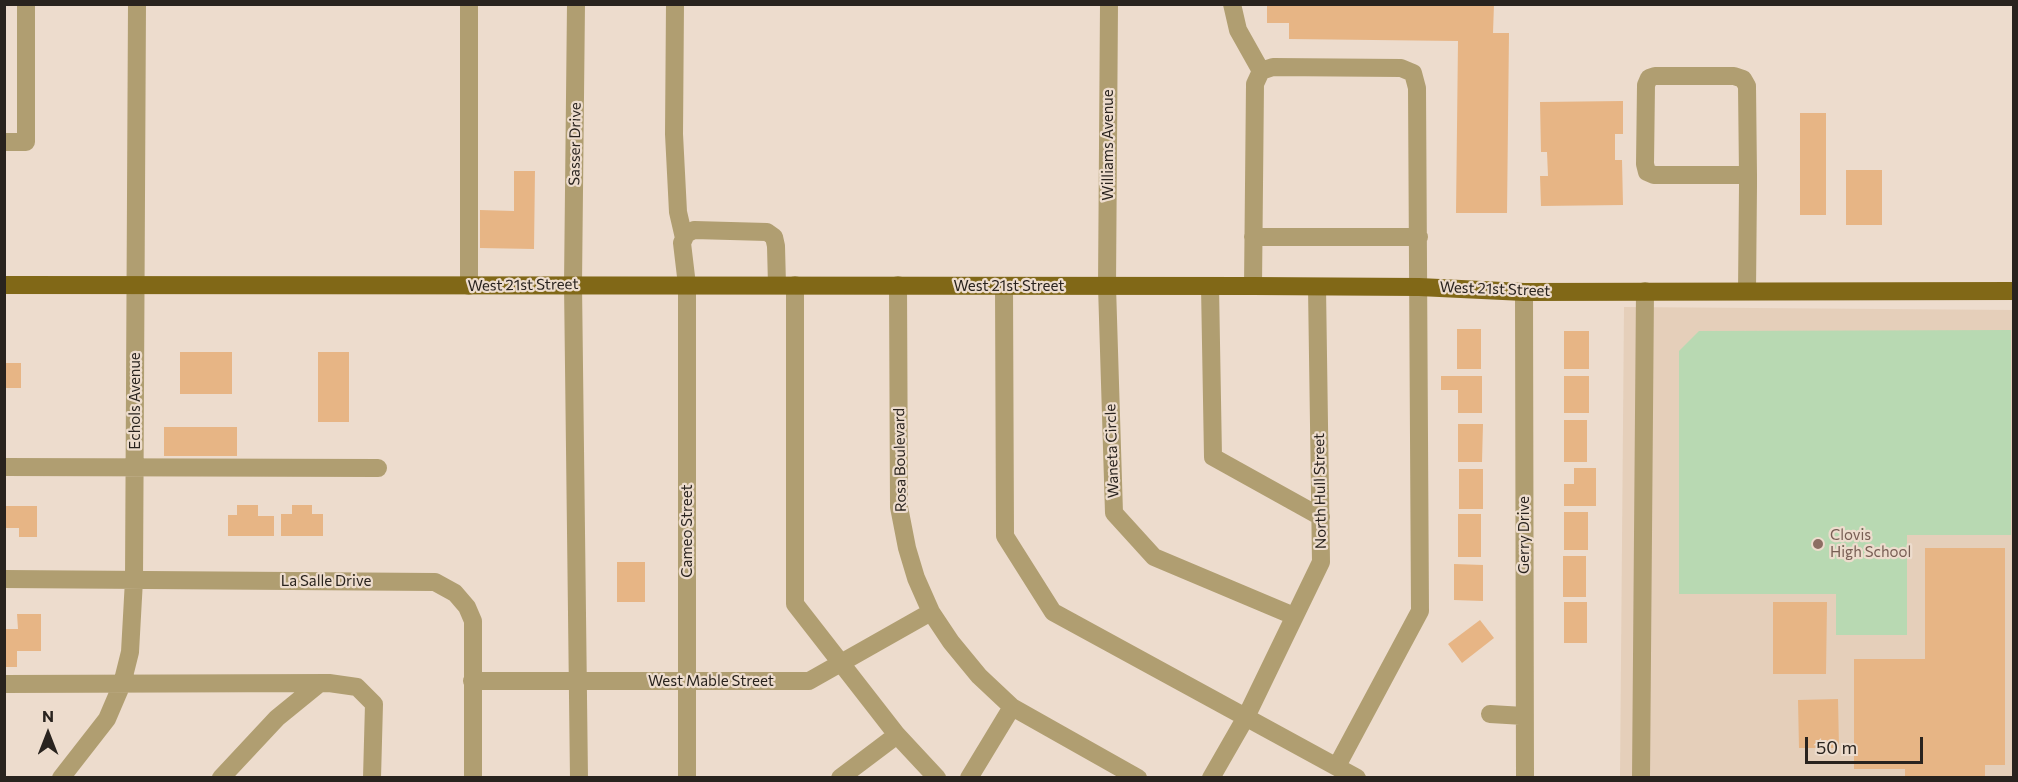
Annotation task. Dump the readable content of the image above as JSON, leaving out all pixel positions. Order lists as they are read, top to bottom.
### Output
{
  "streets": {
    "main road": ["West 21st Street"],
    "street": [
      "Sasser Drive",
      "Williams Avenue",
      "Echols Avenue",
      "Waneta Circle",
      "Rosa Boulevard",
      "North Hull Street",
      "Cameo Street",
      "Gerry Drive",
      "La Salle Drive",
      "West Mable Street"
    ]
  },
  "crossings": [
    ["Sasser Drive", "West 21st Street"],
    ["Sasser Drive", "West Mable Street"],
    ["Williams Avenue", "West 21st Street"],
    ["Williams Avenue", "Waneta Circle"],
    ["West 21st Street", "Echols Avenue"],
    ["West 21st Street", "Waneta Circle"],
    ["West 21st Street", "Rosa Boulevard"],
    ["West 21st Street", "North Hull Street"],
    ["West 21st Street", "Cameo Street"],
    ["West 21st Street", "Gerry Drive"],
    ["Echols Avenue", "La Salle Drive"],
    ["Waneta Circle", "North Hull Street"],
    ["Rosa Boulevard", "West Mable Street"],
    ["Cameo Street", "West Mable Street"],
    ["La Salle Drive", "West Mable Street"]
  ],
  "places": ["Clovis High School"],
  "scale_bar": "50 m",
  "north": "top"
}
